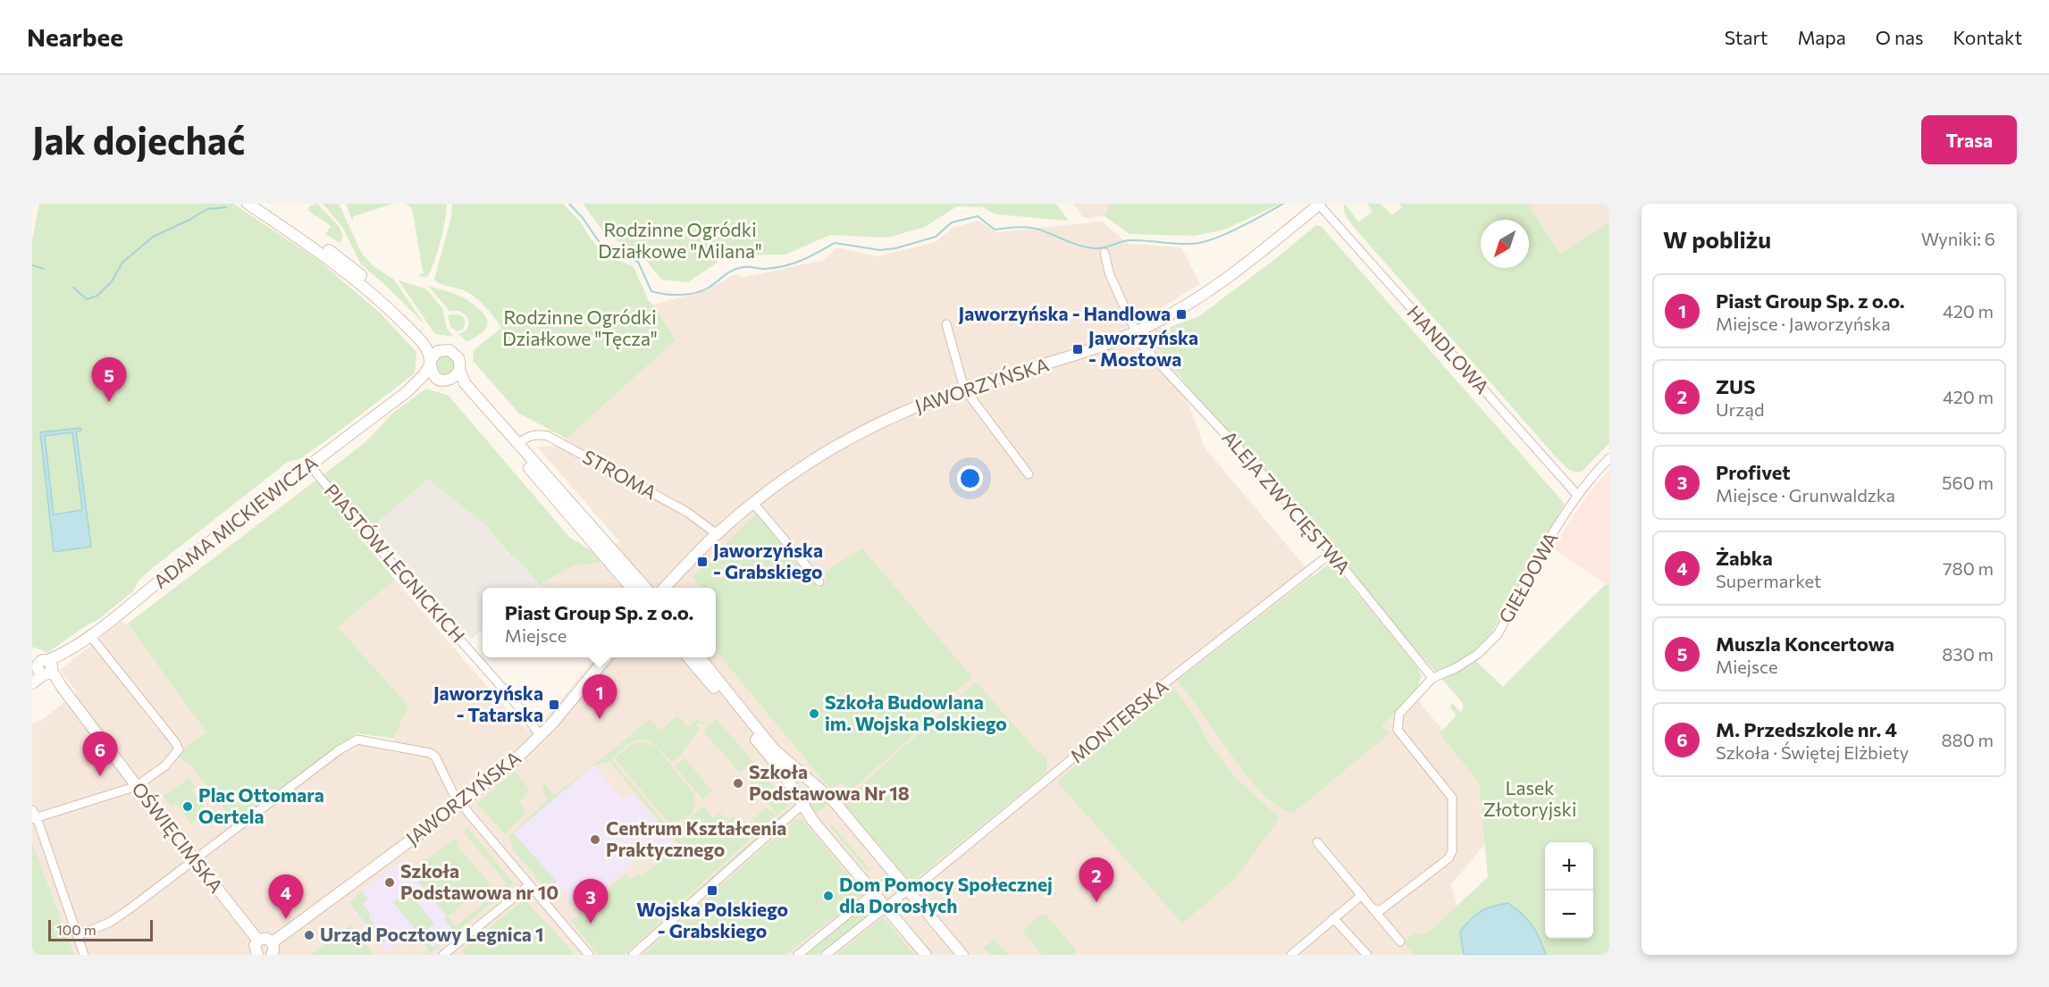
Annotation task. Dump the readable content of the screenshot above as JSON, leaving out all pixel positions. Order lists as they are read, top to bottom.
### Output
{
  "streets": {
    "street": [
      "HANDLOWA",
      "JAWORZYŃSKA",
      "STROMA",
      "ALEJA ZWYCIĘSTWA",
      "ADAMA MICKIEWICZA",
      "PIASTÓW LEGNICKICH",
      "GIEŁDOWA",
      "MONTERSKA",
      "OŚWIĘCIMSKA"
    ]
  },
  "crossings": [
    ["HANDLOWA", "JAWORZYŃSKA"],
    ["HANDLOWA", "GIEŁDOWA"],
    ["JAWORZYŃSKA", "STROMA"],
    ["JAWORZYŃSKA", "ALEJA ZWYCIĘSTWA"],
    ["JAWORZYŃSKA", "PIASTÓW LEGNICKICH"],
    ["ALEJA ZWYCIĘSTWA", "GIEŁDOWA"],
    ["ALEJA ZWYCIĘSTWA", "MONTERSKA"],
    ["ADAMA MICKIEWICZA", "PIASTÓW LEGNICKICH"],
    ["ADAMA MICKIEWICZA", "OŚWIĘCIMSKA"]
  ],
  "parks": ["Rodzinne Ogródki Działkowe \"Milana\"", "Rodzinne Ogródki Działkowe \"Tęcza\"", "Lasek Złotoryjski"],
  "places": {
    "transit": [
      "Jaworzyńska - Handlowa",
      "Jaworzyńska - Mostowa",
      "Jaworzyńska - Grabskiego",
      "Jaworzyńska - Tatarska",
      "Wojska Polskiego - Grabskiego"
    ],
    "other": [
      "Szkoła Budowlana im. Wojska Polskiego",
      "Szkoła Podstawowa Nr 18",
      "Plac Ottomara Oertela",
      "Centrum Kształcenia Praktycznego",
      "Szkoła Podstawowa nr 10",
      "Dom Pomocy Społecznej dla Dorosłych",
      "Urząd Pocztowy Legnica 1"
    ]
  },
  "scale_bar": "100 m",
  "north": "bottom left",
  "page": {
    "header": "Nearbee",
    "nav": [
      "Start",
      "Mapa",
      "O nas",
      "Kontakt"
    ],
    "buttons": "Trasa",
    "title": "Jak dojechać",
    "heading": ["W pobliżu", "Wyniki: 6"],
    "list": [
      {
        "mark": "1",
        "name": "Piast Group Sp. z o.o.",
        "note": "Miejsce · Jaworzyńska",
        "value": "420 m"
      },
      {
        "mark": "2",
        "name": "ZUS",
        "note": "Urząd",
        "value": "420 m"
      },
      {
        "mark": "3",
        "name": "Profivet",
        "note": "Miejsce · Grunwaldzka",
        "value": "560 m"
      },
      {
        "mark": "4",
        "name": "Żabka",
        "note": "Supermarket",
        "value": "780 m"
      },
      {
        "mark": "5",
        "name": "Muszla Koncertowa",
        "note": "Miejsce",
        "value": "830 m"
      },
      {
        "mark": "6",
        "name": "M. Przedszkole nr. 4",
        "note": "Szkoła · Świętej Elżbiety",
        "value": "880 m"
      }
    ],
    "pins": [
      "5",
      "1",
      "6",
      "2",
      "4",
      "3"
    ],
    "popup": ["Piast Group Sp. z o.o.", "Miejsce"],
    "map_buttons": ["+", "−"],
    "scale": "100 m"
  }
}
